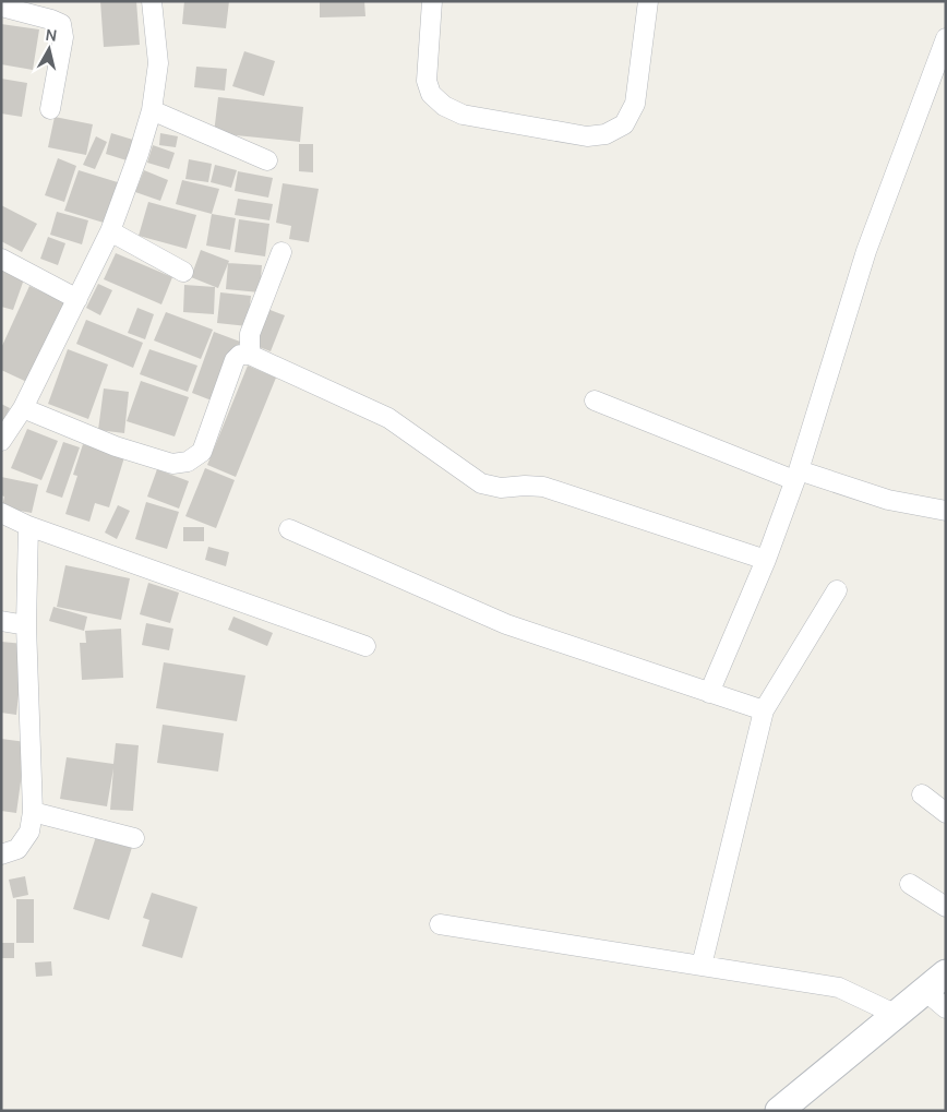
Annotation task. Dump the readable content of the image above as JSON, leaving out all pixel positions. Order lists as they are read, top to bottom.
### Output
{
  "north": "top"
}
